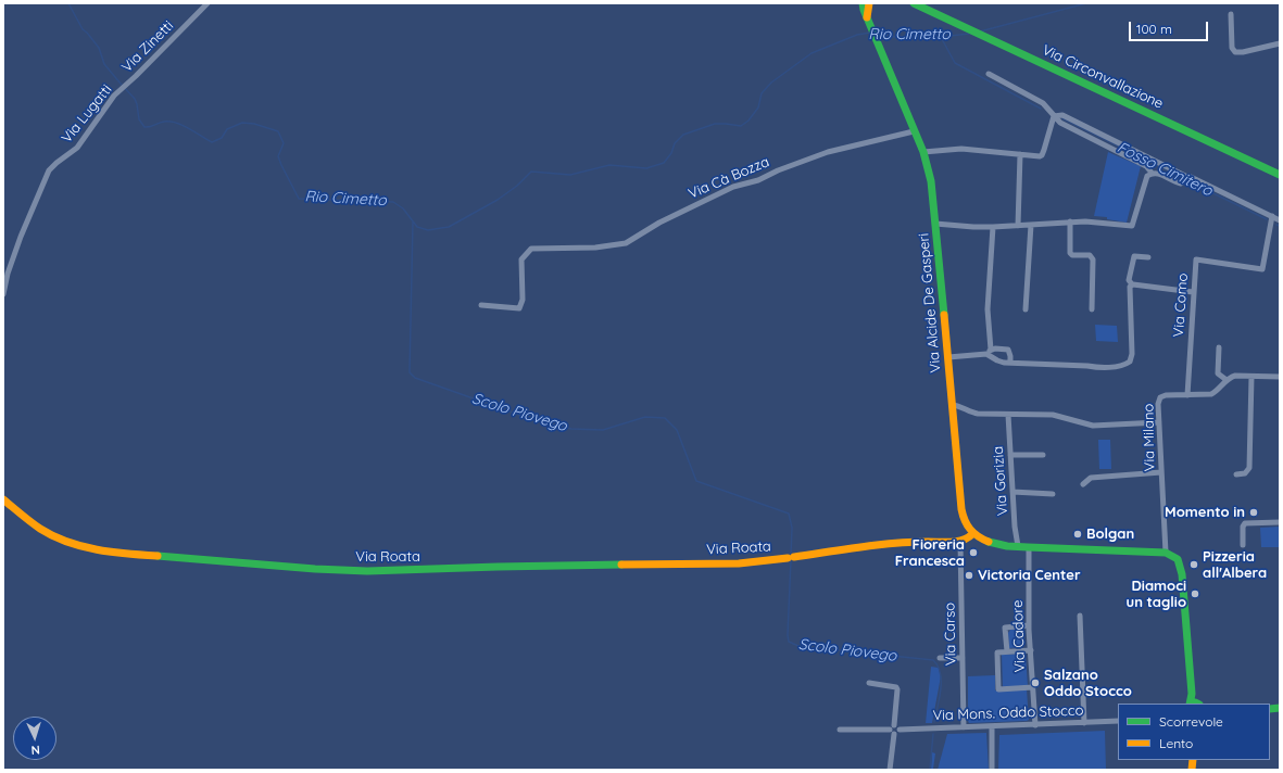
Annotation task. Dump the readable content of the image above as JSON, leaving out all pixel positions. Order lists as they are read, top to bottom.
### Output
{
  "streets": {
    "street": [
      "Via Zinetti",
      "Via Circonvallazione",
      "Via Lugatti",
      "Via Cà Bozza",
      "Via Alcide De Gasperi",
      "Via Como",
      "Via Milano",
      "Via Gorizia",
      "Via Roata",
      "Via Carso",
      "Via Cadore",
      "Via Mons. Oddo Stocco"
    ]
  },
  "crossings": [
    ["Via Zinetti", "Via Lugatti"],
    ["Via Cà Bozza", "Via Alcide De Gasperi"],
    ["Via Como", "Via Milano"],
    ["Via Roata", "Via Carso"],
    ["Via Carso", "Via Mons. Oddo Stocco"],
    ["Via Cadore", "Via Mons. Oddo Stocco"]
  ],
  "water": ["Rio Cimetto", "Fosso Cimitero", "Scolo Piovego"],
  "places": [
    "Momento in",
    "Bolgan",
    "Fioreria Francesca",
    "Pizzeria all'Albera",
    "Victoria Center",
    "Diamoci un taglio",
    "Salzano Oddo Stocco"
  ],
  "legend": ["Scorrevole", "Lento"],
  "scale_bar": "100 m",
  "north": "bottom"
}
